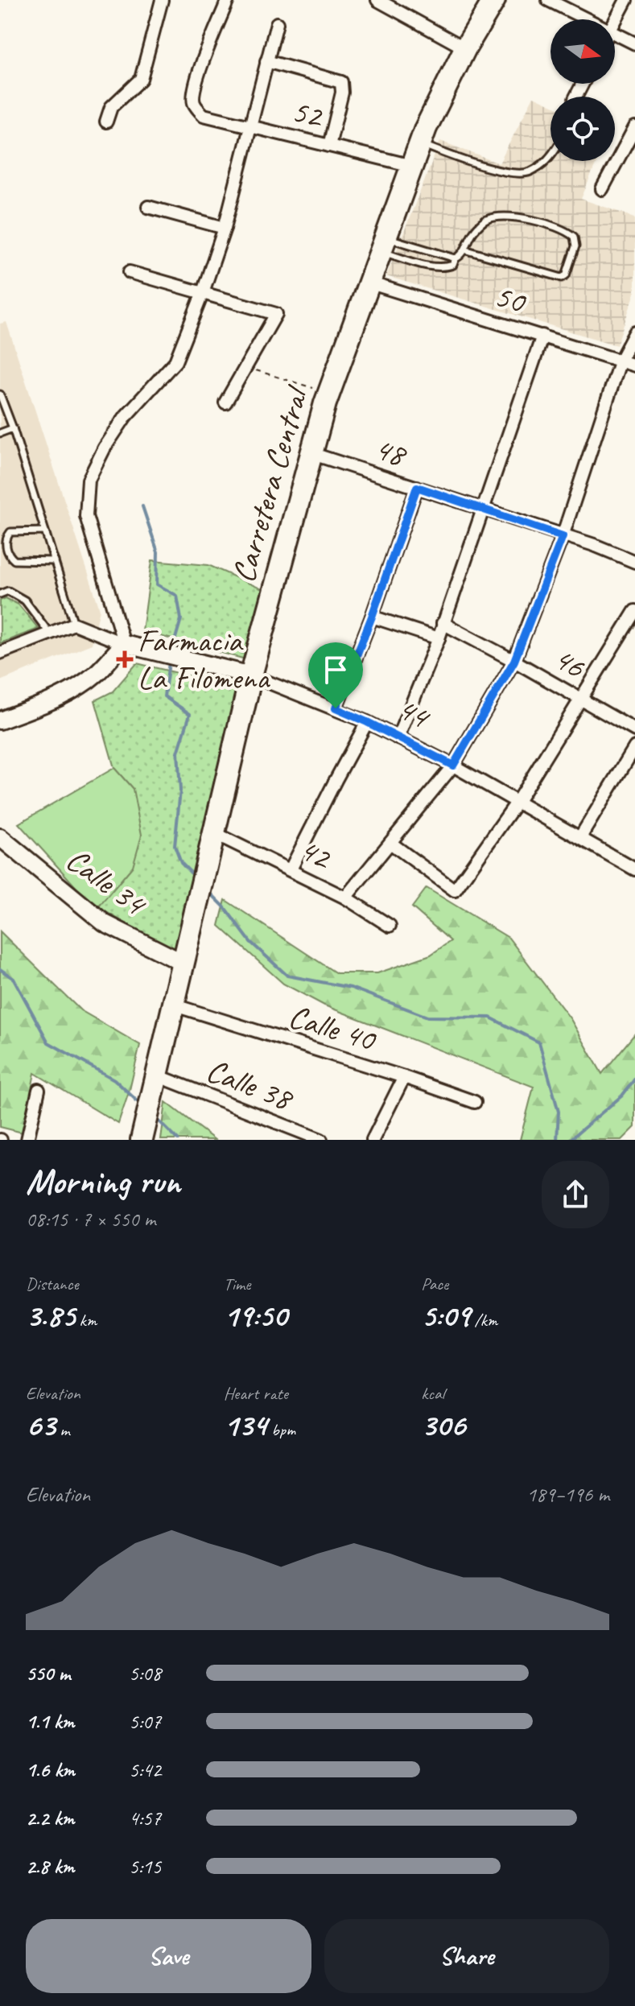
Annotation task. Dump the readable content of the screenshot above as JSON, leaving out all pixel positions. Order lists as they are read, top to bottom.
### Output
{
  "streets": {
    "highway": ["Carretera Central"],
    "street": [
      "52",
      "50",
      "48",
      "46",
      "44",
      "42",
      "Calle 34",
      "Calle 40",
      "Calle 38"
    ]
  },
  "crossings": [
    ["52", "Carretera Central"],
    ["50", "Carretera Central"],
    ["48", "Carretera Central"],
    ["Carretera Central", "44"],
    ["Carretera Central", "42"],
    ["Carretera Central", "Calle 34"],
    ["Carretera Central", "Calle 40"],
    ["Carretera Central", "Calle 38"]
  ],
  "places": {
    "health": ["Farmacia La Filomena"]
  },
  "north": "right",
  "page": {
    "heading": ["Morning run", "08:15 · 7 × 550 m"],
    "stats": [
      ["Distance", "3.85 km"],
      ["Time", "19:50"],
      ["Pace", "5:09 /km"],
      ["Elevation", "63 m"],
      ["Heart rate", "134 bpm"],
      ["kcal", "306"]
    ],
    "chart": ["Elevation", "189–196 m"],
    "list": [
      {
        "name": "550 m",
        "note": "5:08"
      },
      {
        "name": "1.1 km",
        "note": "5:07"
      },
      {
        "name": "1.6 km",
        "note": "5:42"
      },
      {
        "name": "2.2 km",
        "note": "4:57"
      },
      {
        "name": "2.8 km",
        "note": "5:15"
      }
    ],
    "buttons": ["Save", "Share"]
  }
}
